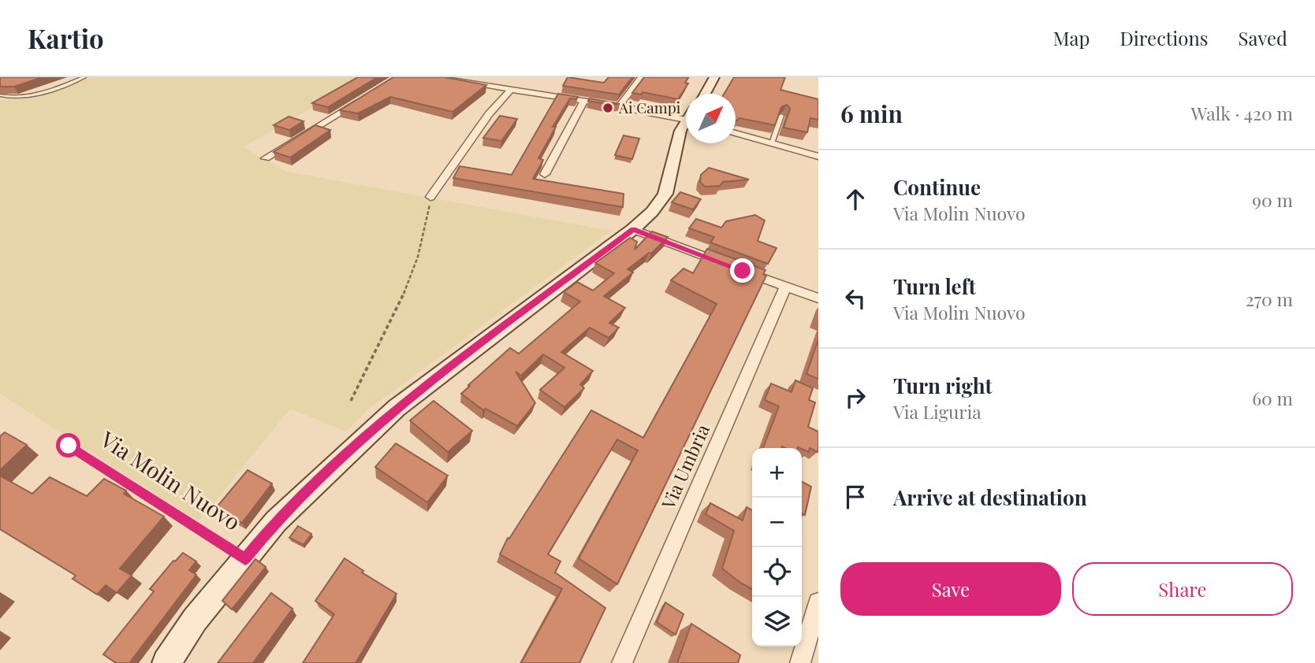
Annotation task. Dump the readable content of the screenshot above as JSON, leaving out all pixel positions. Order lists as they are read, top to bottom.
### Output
{
  "streets": {
    "main road": ["Via Molin Nuovo"],
    "street": ["Via Umbria"]
  },
  "places": ["Ai Campi"],
  "north": "top right",
  "page": {
    "header": "Kartio",
    "nav": ["Map", "Directions", "Saved"],
    "heading": ["6 min", "Walk · 420 m"],
    "list": [
      ["Continue", "Via Molin Nuovo", "90 m"],
      ["Turn left", "Via Molin Nuovo", "270 m"],
      ["Turn right", "Via Liguria", "60 m"],
      "Arrive at destination"
    ],
    "map_buttons": ["+", "−"],
    "buttons": ["Save", "Share"]
  }
}
